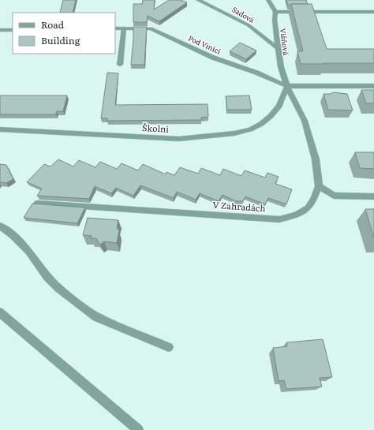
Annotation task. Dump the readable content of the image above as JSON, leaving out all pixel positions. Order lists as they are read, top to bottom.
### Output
{
  "streets": {
    "street": [
      "Sadová",
      "Višňová",
      "Pod Vinicí",
      "Školní",
      "V Zahradách"
    ]
  },
  "crossings": [
    ["Sadová", "Višňová"],
    ["Višňová", "Pod Vinicí"],
    ["Višňová", "Školní"],
    ["Višňová", "V Zahradách"],
    ["Pod Vinicí", "Školní"],
    ["Pod Vinicí", "V Zahradách"],
    ["Školní", "V Zahradách"]
  ],
  "legend": ["Road", "Building"]
}
